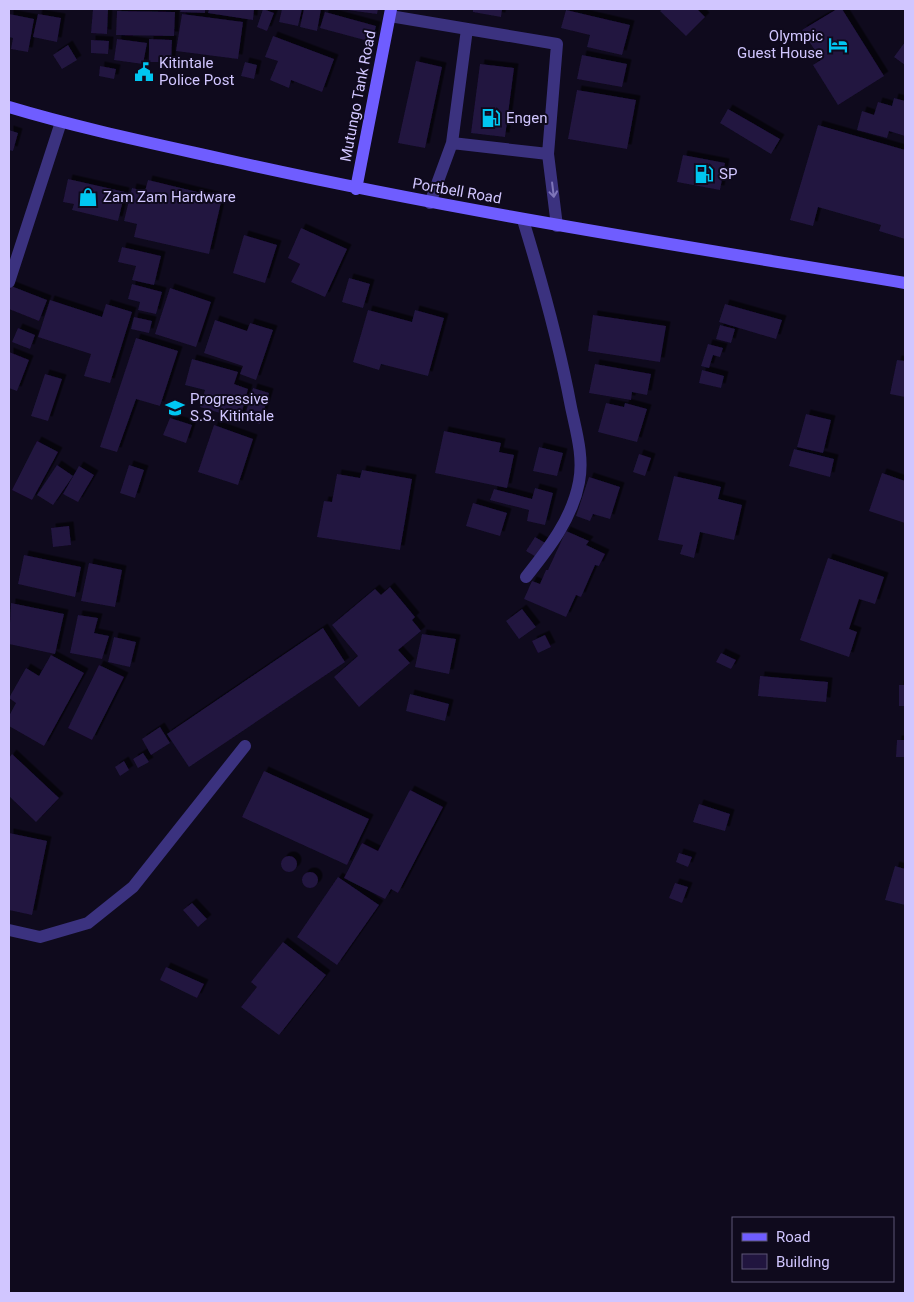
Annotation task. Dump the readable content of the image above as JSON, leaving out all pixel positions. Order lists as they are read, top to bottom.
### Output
{
  "streets": {
    "main road": ["Mutungo Tank Road", "Portbell Road"]
  },
  "crossings": [
    ["Mutungo Tank Road", "Portbell Road"]
  ],
  "places": {
    "hotel": ["Olympic Guest House"],
    "public building": ["Kitintale Police Post"],
    "fuel station": ["Engen", "SP"],
    "shop": ["Zam Zam Hardware"],
    "school or university": ["Progressive S.S. Kitintale"]
  },
  "legend": ["Road", "Building"]
}
